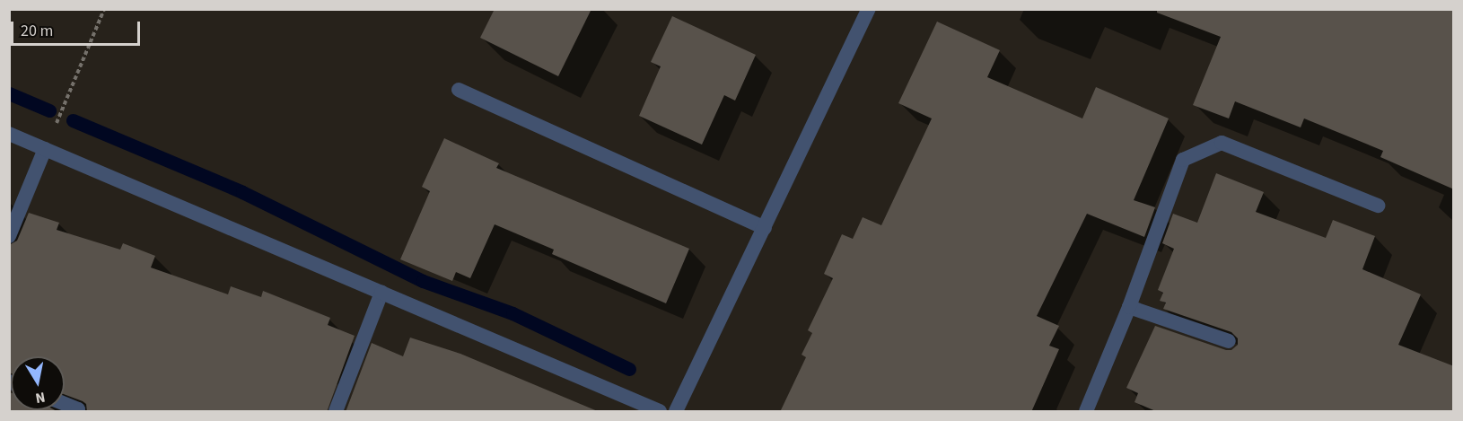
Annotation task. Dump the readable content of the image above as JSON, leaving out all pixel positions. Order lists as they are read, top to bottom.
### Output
{
  "scale_bar": "20 m",
  "north": "bottom"
}
